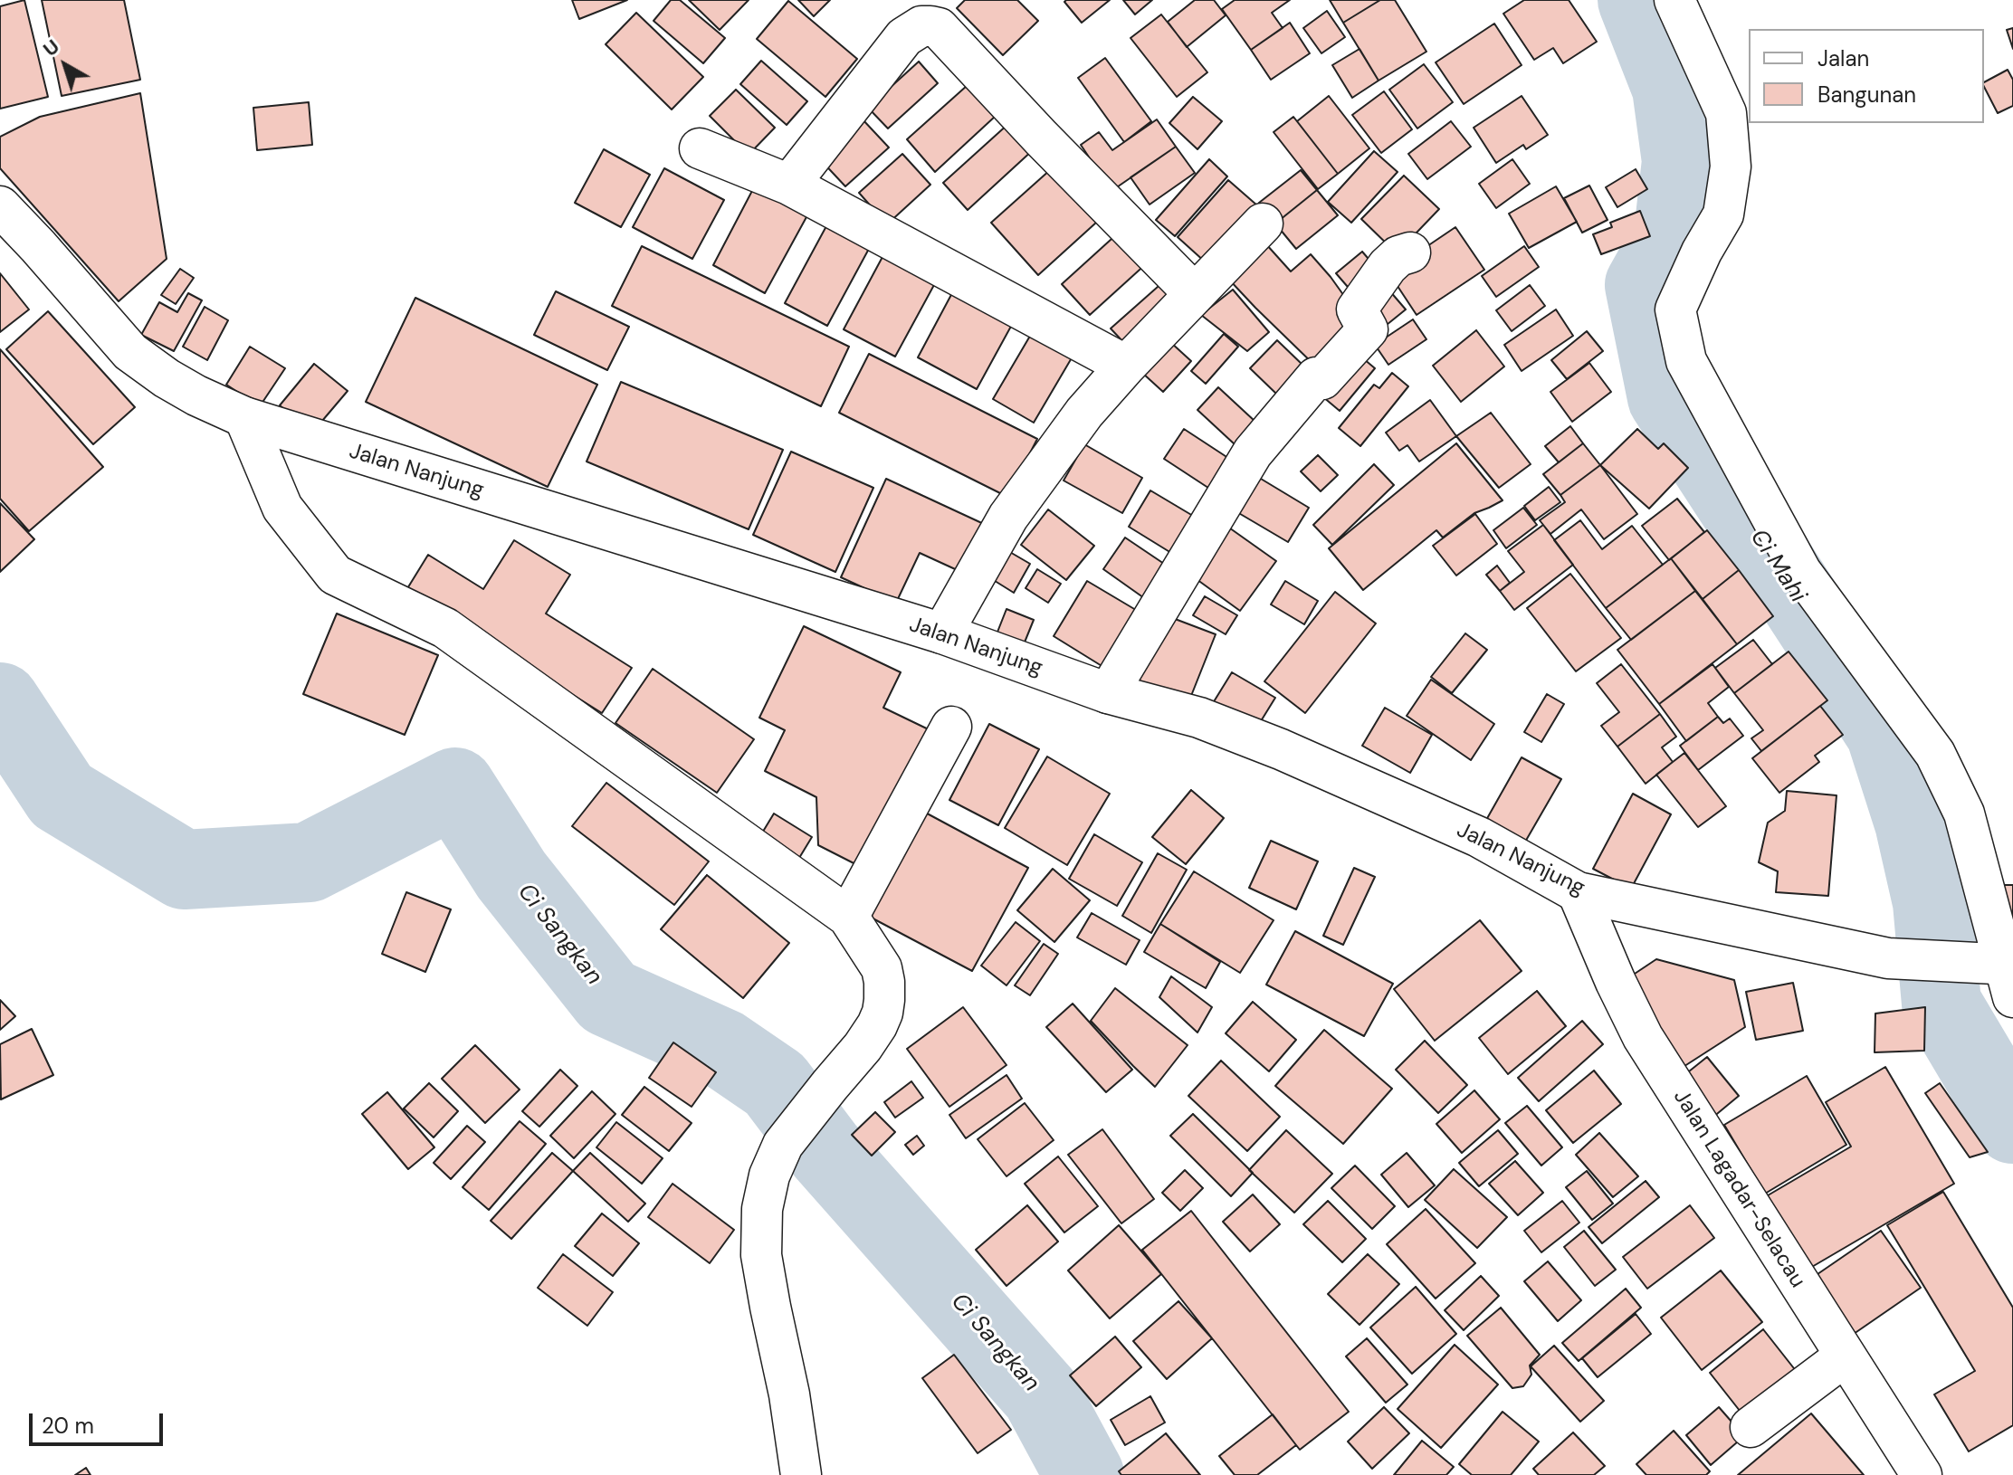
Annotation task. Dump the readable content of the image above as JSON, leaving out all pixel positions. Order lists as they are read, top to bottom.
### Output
{
  "streets": {
    "street": ["Jalan Nanjung", "Jalan Lagadar-Selacau"]
  },
  "crossings": [
    ["Jalan Nanjung", "Jalan Lagadar-Selacau"]
  ],
  "water": ["Ci Mahi", "Ci Sangkan"],
  "legend": ["Jalan", "Bangunan"],
  "scale_bar": "20 m",
  "north": "top left"
}
